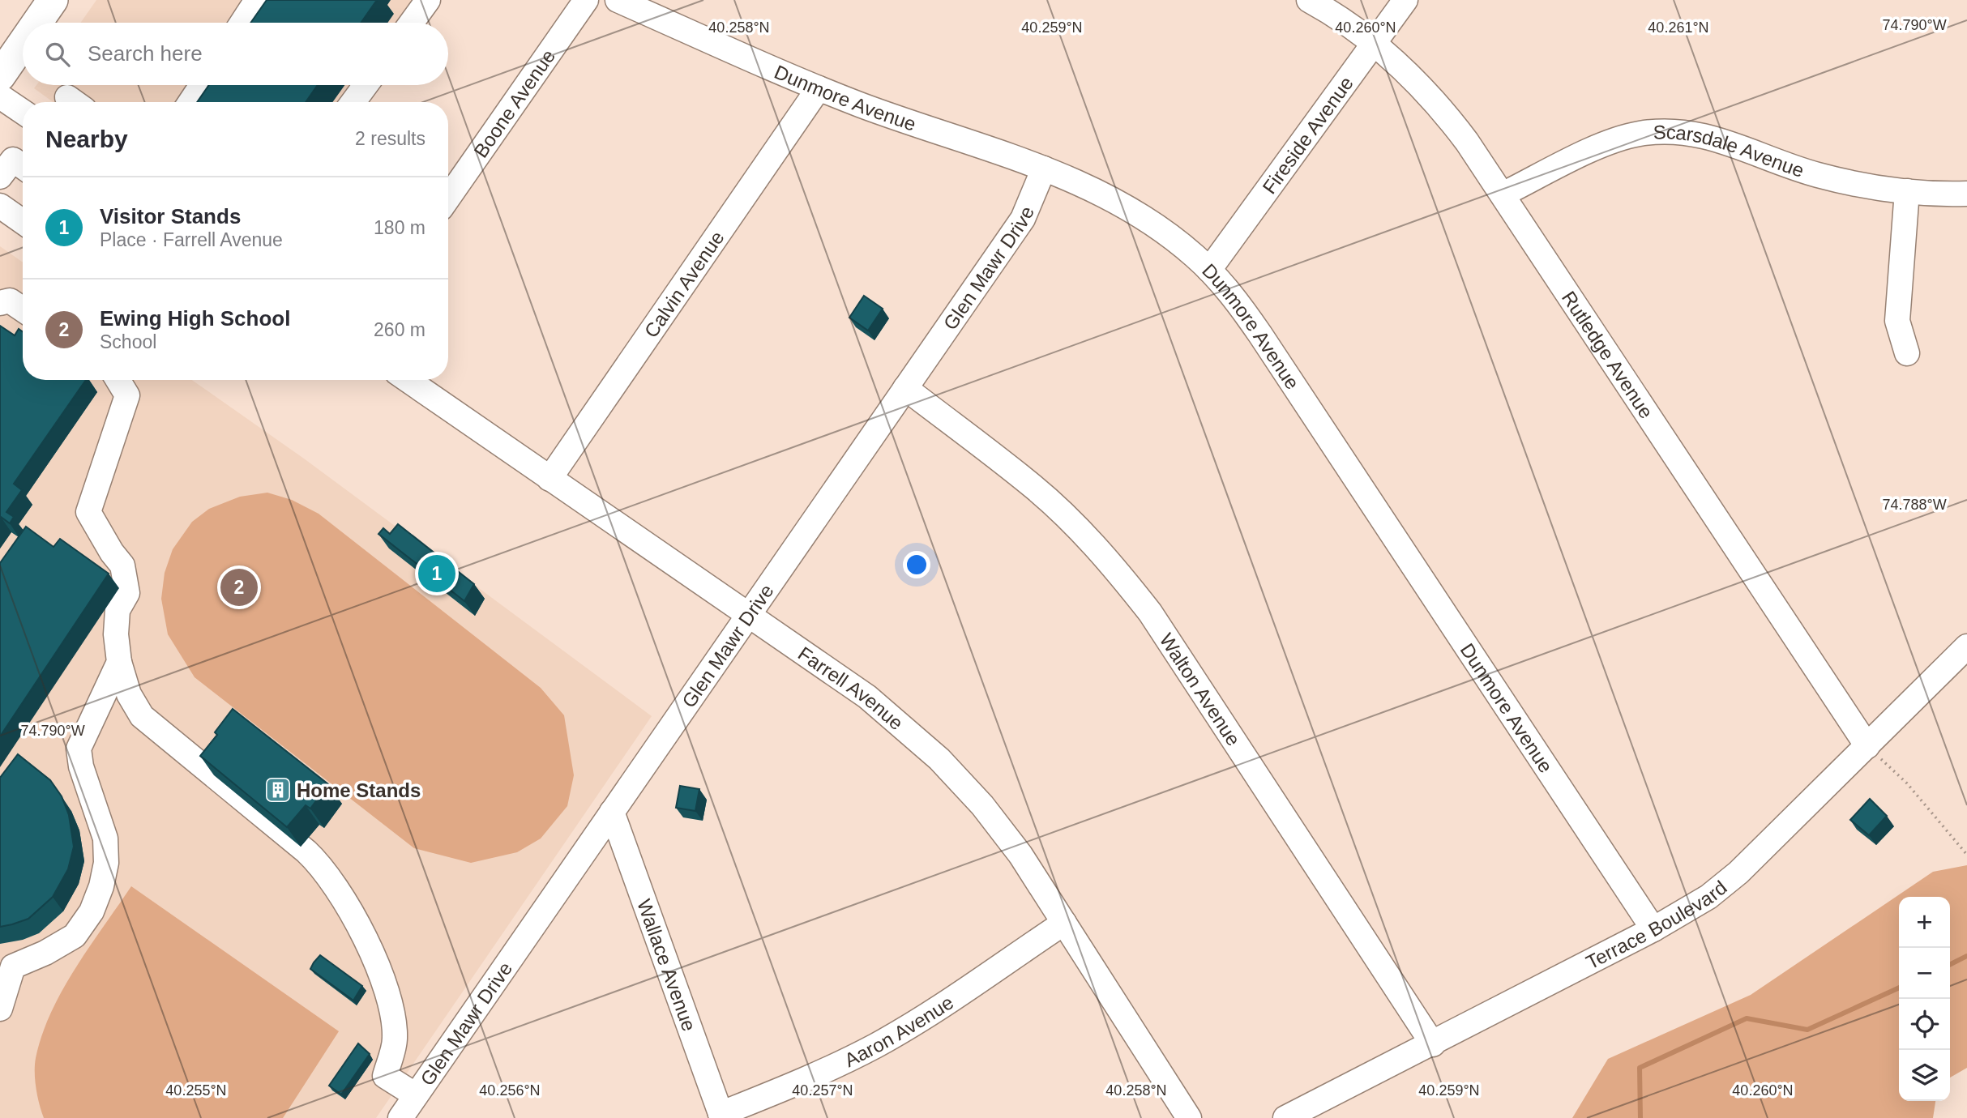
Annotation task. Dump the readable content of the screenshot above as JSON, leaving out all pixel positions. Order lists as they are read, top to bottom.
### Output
{
  "streets": {
    "street": [
      "Dunmore Avenue",
      "Boone Avenue",
      "Fireside Avenue",
      "Scarsdale Avenue",
      "Glen Mawr Drive",
      "Calvin Avenue",
      "Rutledge Avenue",
      "Farrell Avenue",
      "Walton Avenue",
      "Terrace Boulevard",
      "Wallace Avenue",
      "Aaron Avenue"
    ]
  },
  "crossings": [
    ["Dunmore Avenue", "Fireside Avenue"],
    ["Dunmore Avenue", "Glen Mawr Drive"],
    ["Dunmore Avenue", "Calvin Avenue"],
    ["Dunmore Avenue", "Terrace Boulevard"],
    ["Fireside Avenue", "Rutledge Avenue"],
    ["Scarsdale Avenue", "Rutledge Avenue"],
    ["Glen Mawr Drive", "Farrell Avenue"],
    ["Glen Mawr Drive", "Walton Avenue"],
    ["Glen Mawr Drive", "Wallace Avenue"],
    ["Calvin Avenue", "Farrell Avenue"],
    ["Rutledge Avenue", "Terrace Boulevard"],
    ["Farrell Avenue", "Aaron Avenue"],
    ["Walton Avenue", "Terrace Boulevard"],
    ["Wallace Avenue", "Aaron Avenue"]
  ],
  "places": {
    "building": ["Home Stands"]
  },
  "page": {
    "search": "Search here",
    "heading": ["Nearby", "2 results"],
    "list": [
      {
        "mark": "1",
        "name": "Visitor Stands",
        "note": "Place · Farrell Avenue",
        "value": "180 m"
      },
      {
        "mark": "2",
        "name": "Ewing High School",
        "note": "School",
        "value": "260 m"
      }
    ],
    "pins": ["1", "2"],
    "map_buttons": ["+", "−"]
  },
  "coordinates": [
    "74.790°W",
    "40.258°N",
    "40.261°N",
    "40.259°N",
    "40.260°N",
    "74.788°W",
    "40.255°N",
    "40.256°N",
    "40.257°N"
  ]
}
